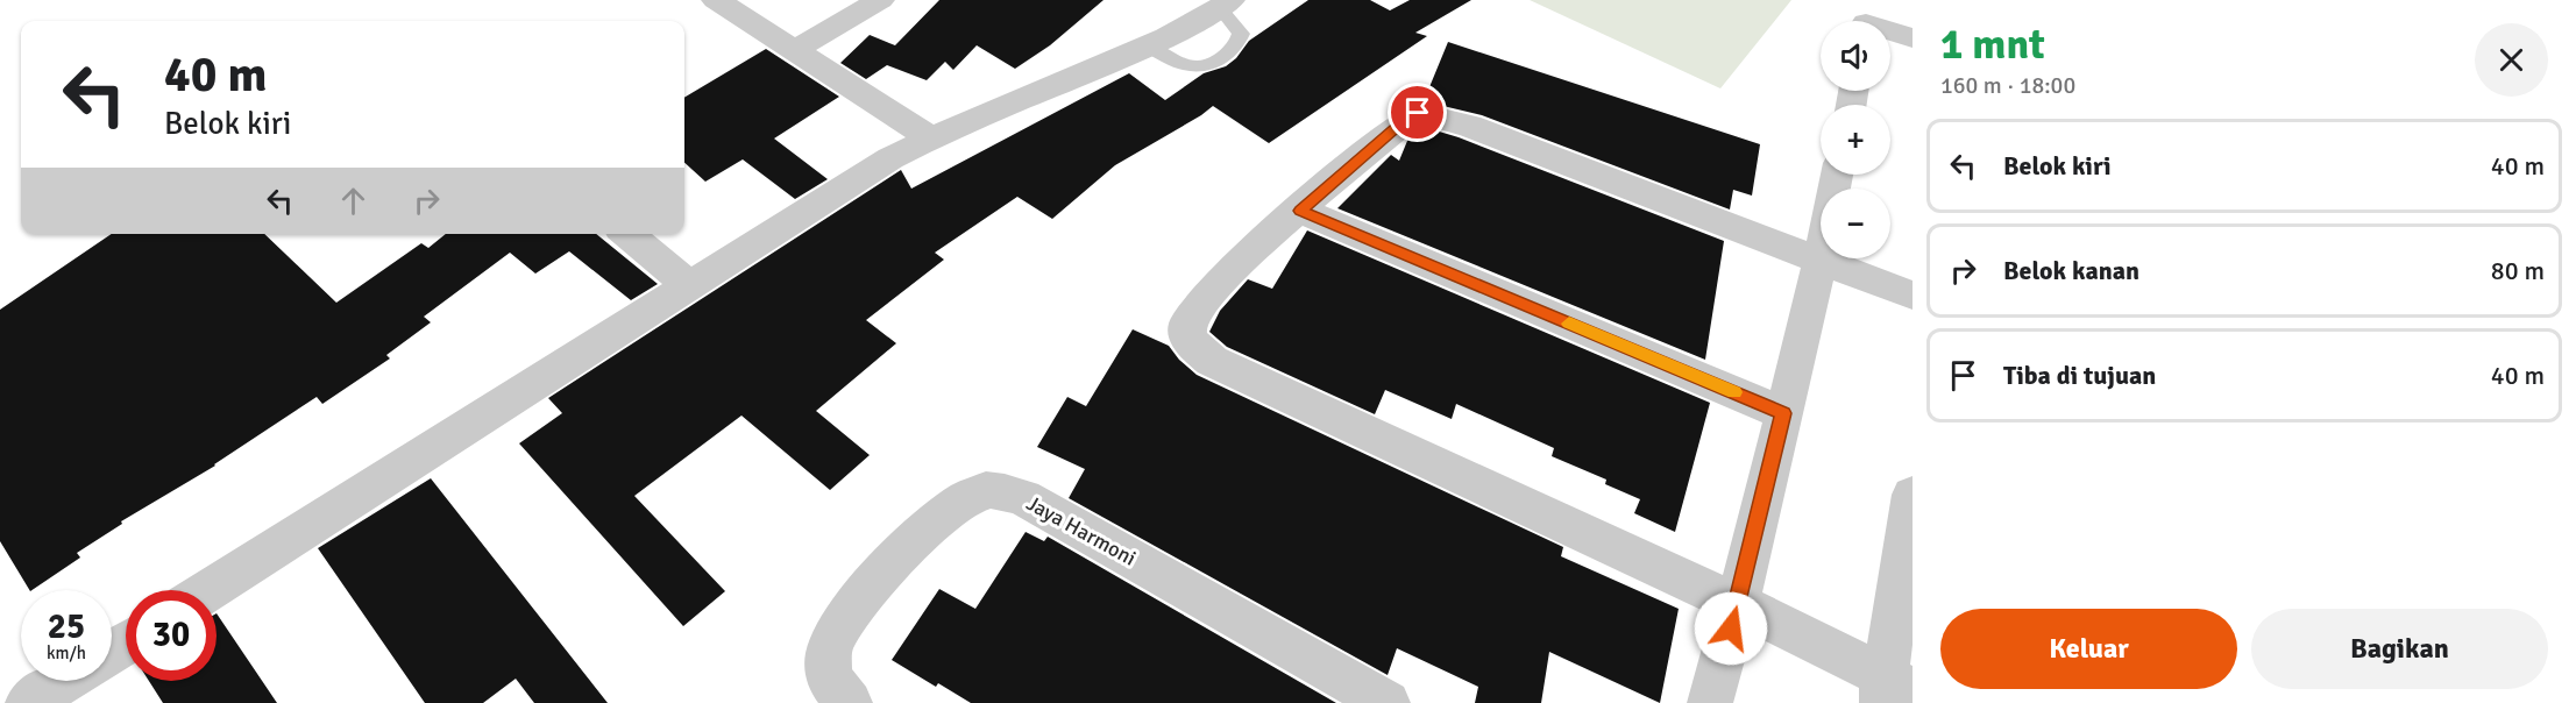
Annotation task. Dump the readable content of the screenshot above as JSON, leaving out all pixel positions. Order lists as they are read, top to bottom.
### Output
{
  "streets": {
    "street": ["Jaya Harmoni"]
  },
  "page": {
    "heading": ["1 mnt", "160 m · 18:00"],
    "map_buttons": ["+", "−"],
    "turn": ["40 m", "Belok kiri"],
    "list": [
      {
        "name": "Belok kiri",
        "value": "40 m"
      },
      {
        "name": "Belok kanan",
        "value": "80 m"
      },
      {
        "name": "Tiba di tujuan",
        "value": "40 m"
      }
    ],
    "speed": "25 km/h",
    "limit": "30",
    "buttons": ["Keluar", "Bagikan"]
  }
}
